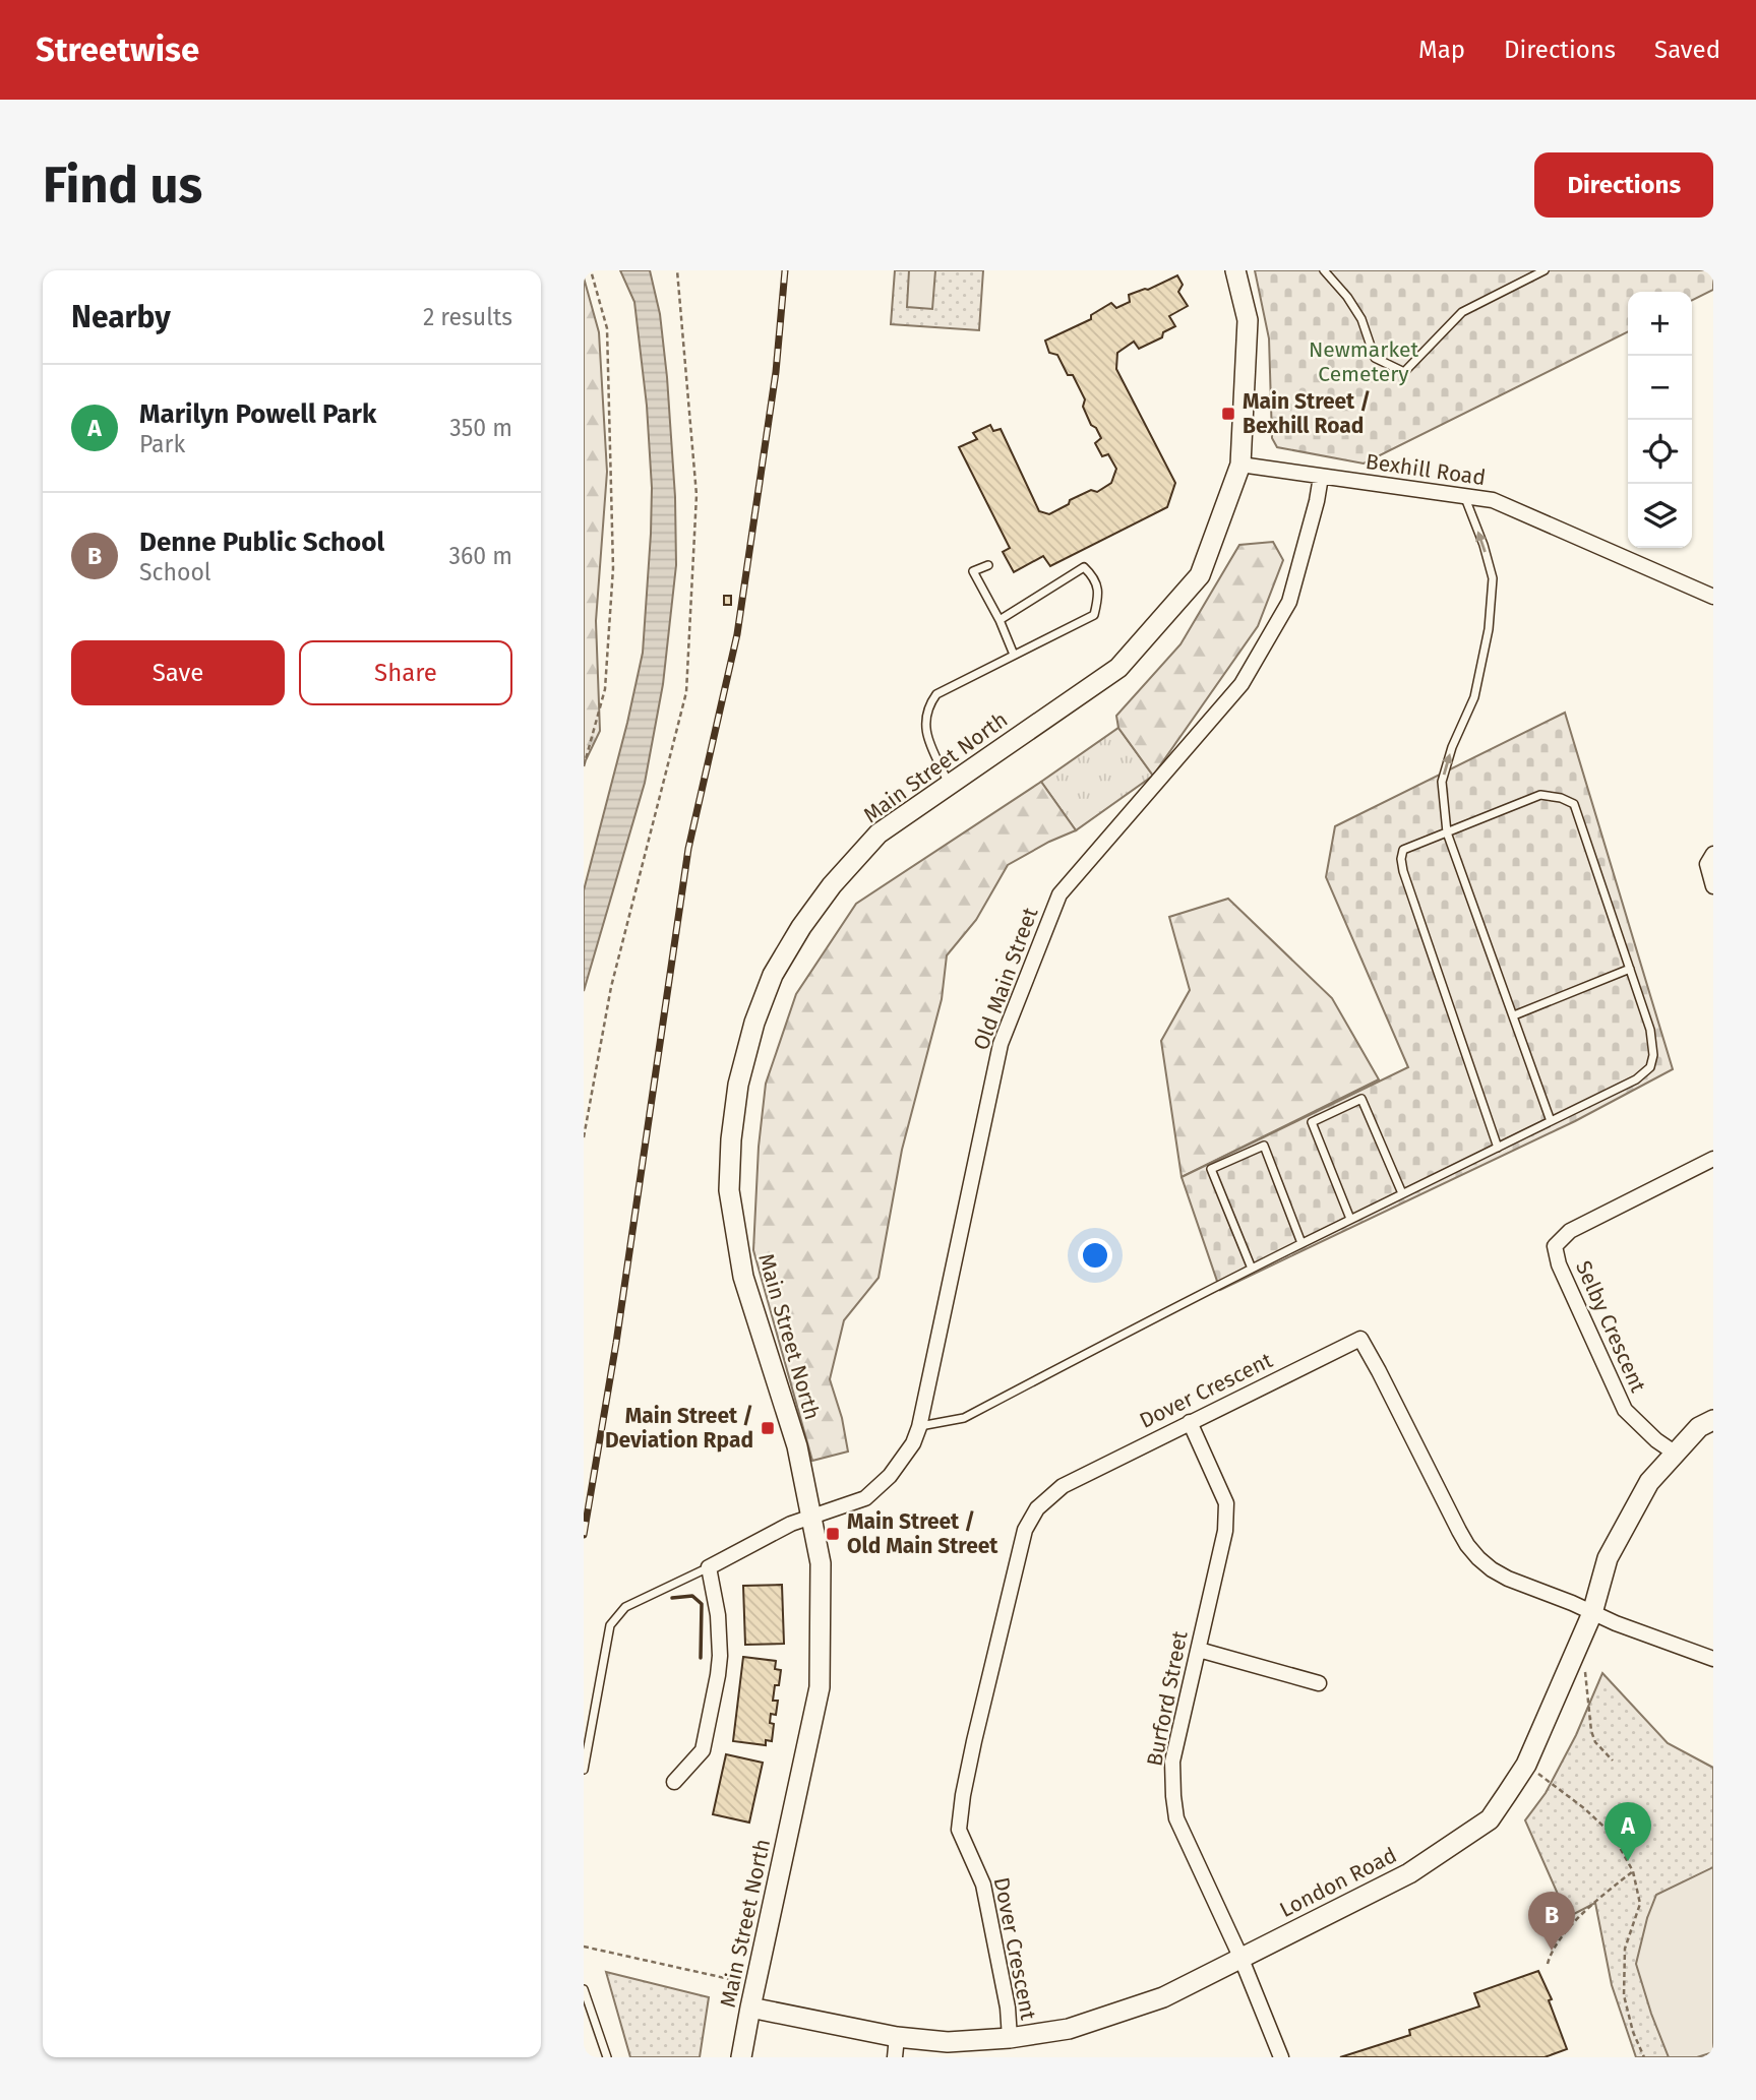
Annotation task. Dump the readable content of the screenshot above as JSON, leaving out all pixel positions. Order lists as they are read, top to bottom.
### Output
{
  "streets": {
    "main road": ["Main Street North", "London Road"],
    "street": [
      "Bexhill Road",
      "Old Main Street",
      "Selby Crescent",
      "Dover Crescent",
      "Burford Street"
    ]
  },
  "crossings": [
    ["Bexhill Road", "Main Street North"],
    ["Bexhill Road", "Old Main Street"],
    ["Main Street North", "Old Main Street"],
    ["Main Street North", "London Road"],
    ["Selby Crescent", "London Road"],
    ["Dover Crescent", "Burford Street"],
    ["Dover Crescent", "London Road"],
    ["Burford Street", "London Road"]
  ],
  "parks": ["Newmarket Cemetery"],
  "places": {
    "transit": ["Main Street / Bexhill Road", "Main Street / Deviation Rpad", "Main Street / Old Main Street"]
  },
  "page": {
    "header": "Streetwise",
    "nav": ["Map", "Directions", "Saved"],
    "buttons": [
      "Directions",
      ["Save", "Share"]
    ],
    "title": "Find us",
    "heading": ["Nearby", "2 results"],
    "map_buttons": ["+", "−"],
    "list": [
      {
        "mark": "A",
        "name": "Marilyn Powell Park",
        "note": "Park",
        "value": "350 m"
      },
      {
        "mark": "B",
        "name": "Denne Public School",
        "note": "School",
        "value": "360 m"
      }
    ],
    "pins": ["A", "B"]
  }
}
